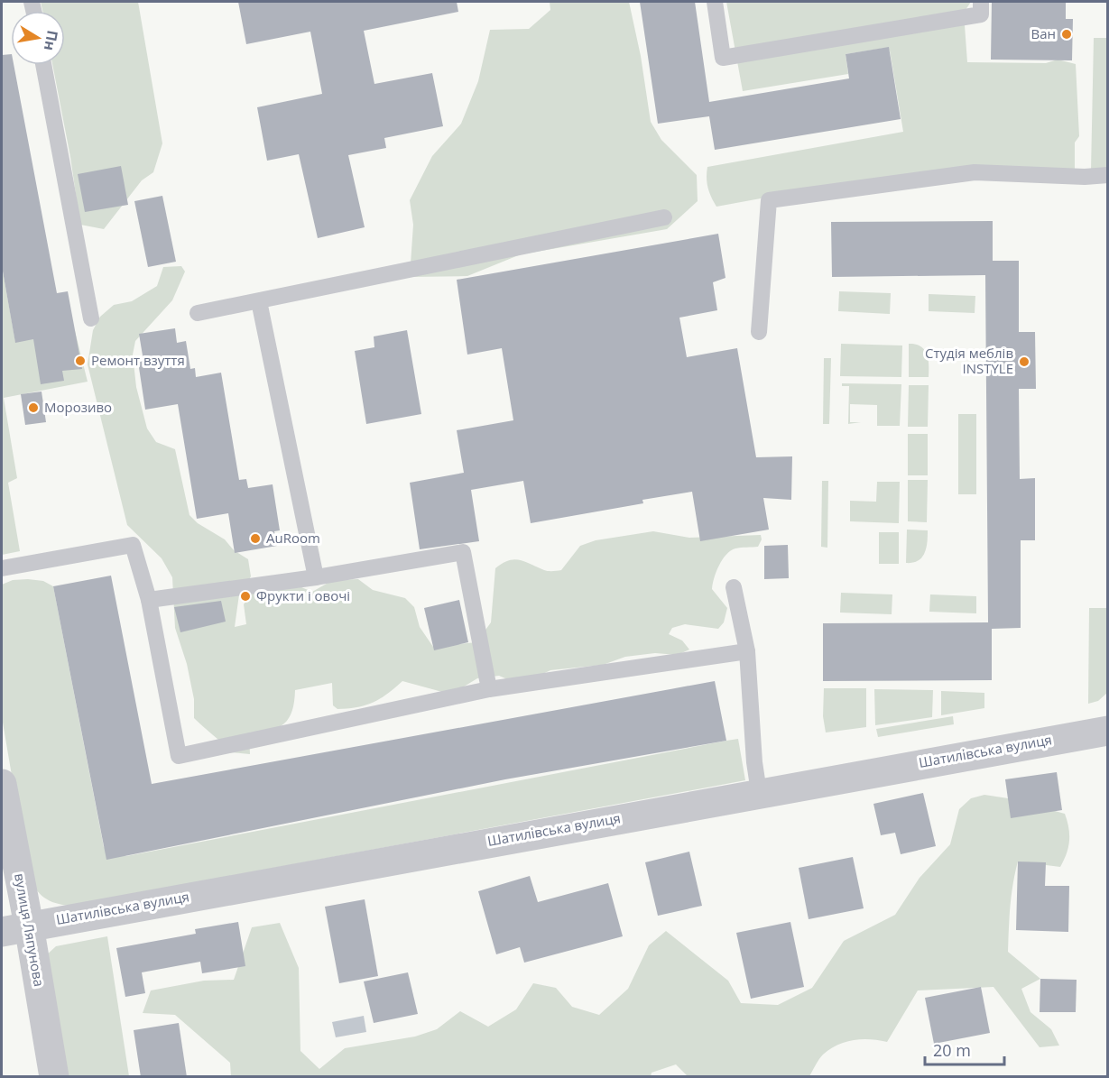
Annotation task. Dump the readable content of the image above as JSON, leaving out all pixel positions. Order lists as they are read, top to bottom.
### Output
{
  "streets": {
    "street": ["Шатилівська вулиця", "вулиця Ляпунова"]
  },
  "crossings": [
    ["Шатилівська вулиця", "вулиця Ляпунова"]
  ],
  "places": [
    "Ван",
    "Ремонт взуття",
    "Студія меблів INSTYLE",
    "Морозиво",
    "AuRoom",
    "Фрукти і овочі"
  ],
  "scale_bar": "20 m",
  "north": "right"
}
